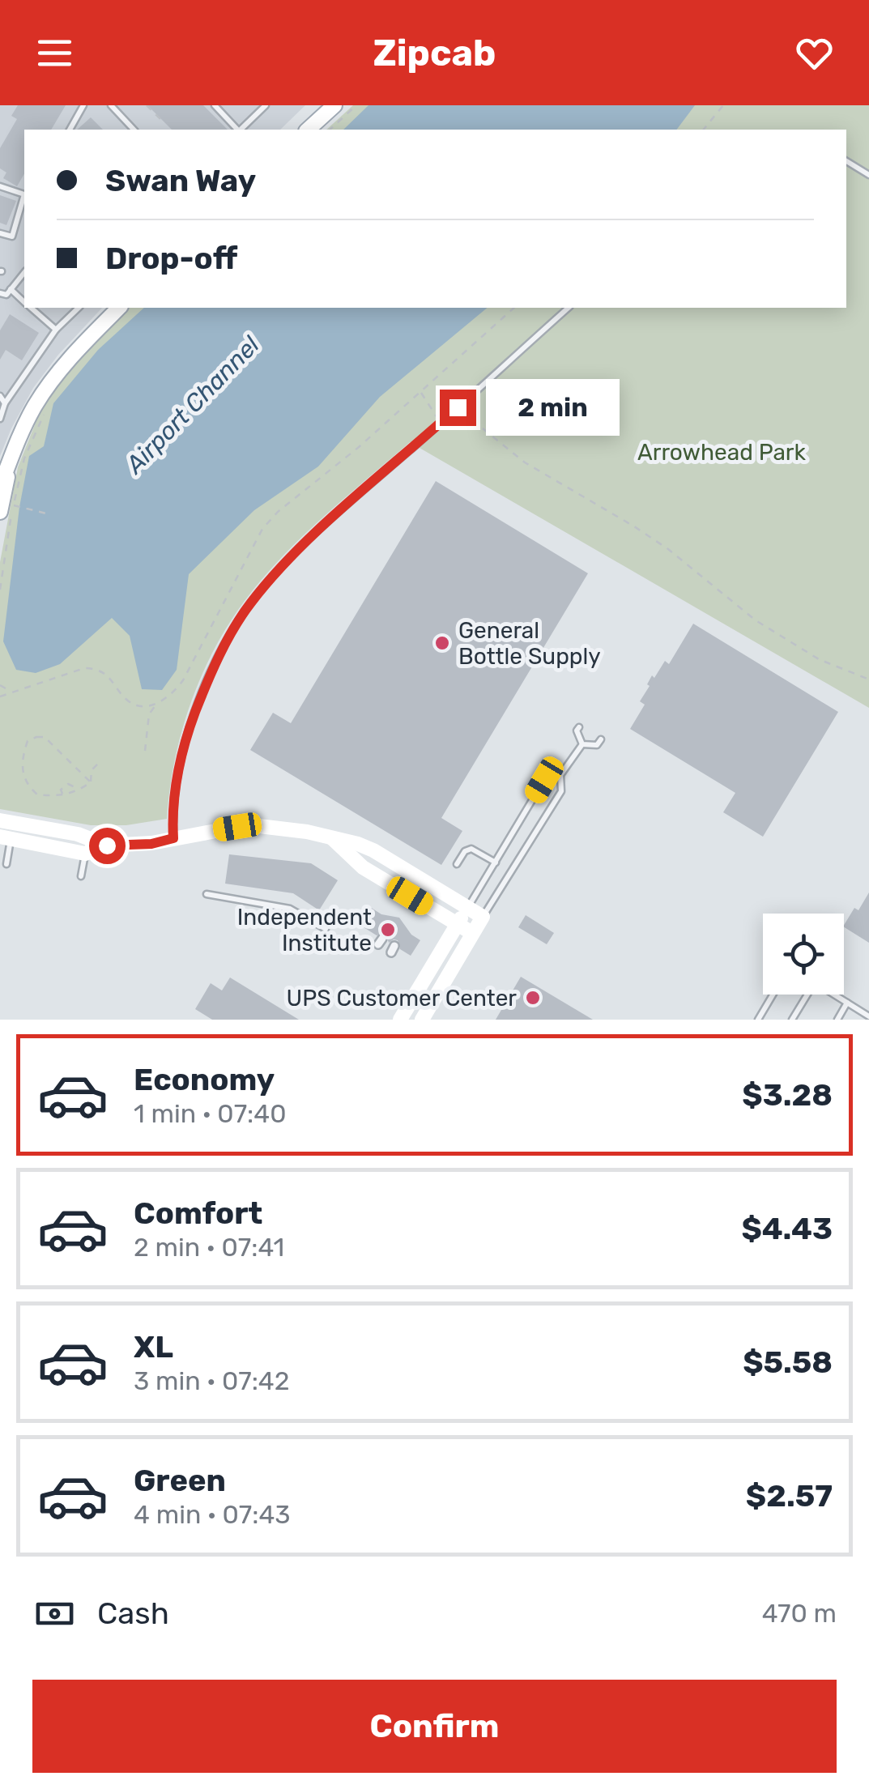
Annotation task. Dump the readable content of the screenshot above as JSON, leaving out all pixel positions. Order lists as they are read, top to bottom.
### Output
{
  "water": ["Airport Channel"],
  "parks": ["Arrowhead Park"],
  "places": ["General Bottle Supply", "Independent Institute", "UPS Customer Center"],
  "page": {
    "header": "Zipcab",
    "banner": ["Swan Way", "Drop-off"],
    "bubble": "2 min",
    "list": [
      {
        "name": "Economy",
        "note": "1 min · 07:40",
        "value": "$3.28"
      },
      {
        "name": "Comfort",
        "note": "2 min · 07:41",
        "value": "$4.43"
      },
      {
        "name": "XL",
        "note": "3 min · 07:42",
        "value": "$5.58"
      },
      {
        "name": "Green",
        "note": "4 min · 07:43",
        "value": "$2.57"
      }
    ],
    "pay": ["Cash", "470 m"],
    "buttons": "Confirm"
  }
}
